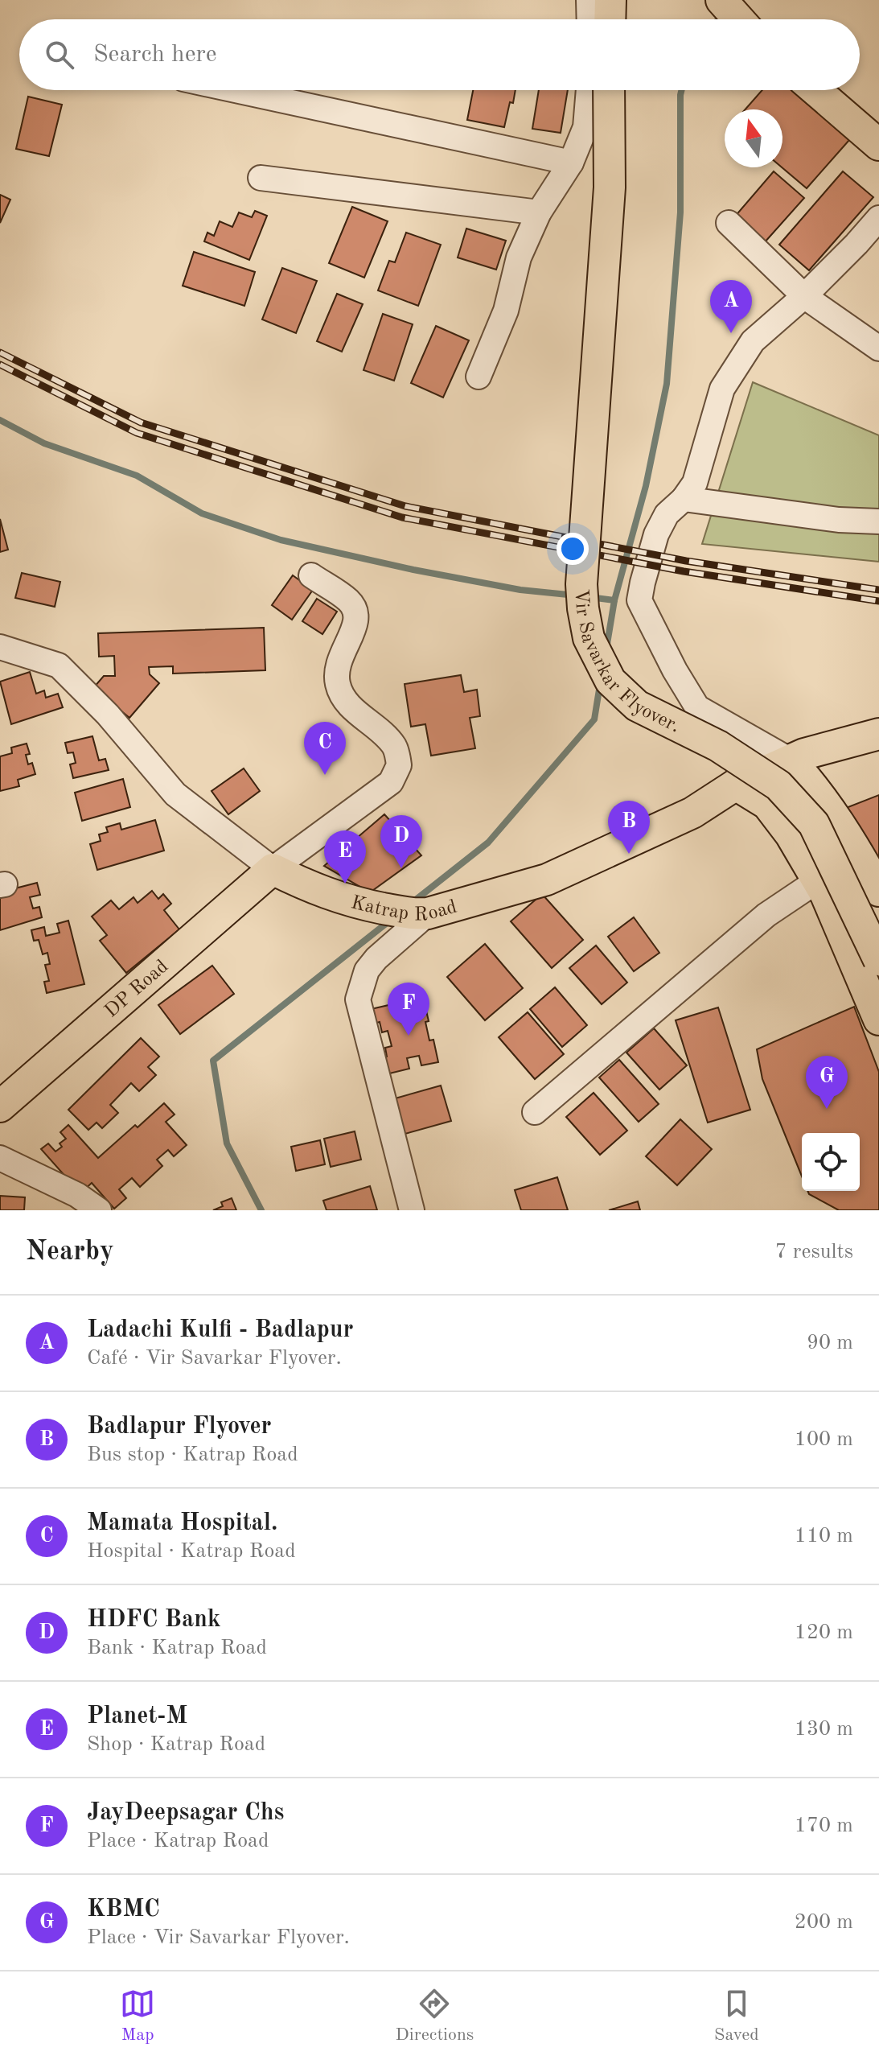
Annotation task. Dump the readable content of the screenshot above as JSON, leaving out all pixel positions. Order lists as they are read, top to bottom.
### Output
{
  "streets": {
    "main road": ["Vir Savarkar Flyover.", "Katrap Road", "DP Road"]
  },
  "crossings": [
    ["Katrap Road", "DP Road"]
  ],
  "north": "top",
  "page": {
    "search": "Search here",
    "pins": [
      "A",
      "C",
      "B",
      "D",
      "E",
      "F",
      "G"
    ],
    "heading": ["Nearby", "7 results"],
    "list": [
      {
        "mark": "A",
        "name": "Ladachi Kulfi - Badlapur",
        "note": "Café · Vir Savarkar Flyover.",
        "value": "90 m"
      },
      {
        "mark": "B",
        "name": "Badlapur Flyover",
        "note": "Bus stop · Katrap Road",
        "value": "100 m"
      },
      {
        "mark": "C",
        "name": "Mamata Hospital.",
        "note": "Hospital · Katrap Road",
        "value": "110 m"
      },
      {
        "mark": "D",
        "name": "HDFC Bank",
        "note": "Bank · Katrap Road",
        "value": "120 m"
      },
      {
        "mark": "E",
        "name": "Planet-M",
        "note": "Shop · Katrap Road",
        "value": "130 m"
      },
      {
        "mark": "F",
        "name": "JayDeepsagar Chs",
        "note": "Place · Katrap Road",
        "value": "170 m"
      },
      {
        "mark": "G",
        "name": "KBMC",
        "note": "Place · Vir Savarkar Flyover.",
        "value": "200 m"
      }
    ],
    "nav": ["Map", "Directions", "Saved"]
  }
}
